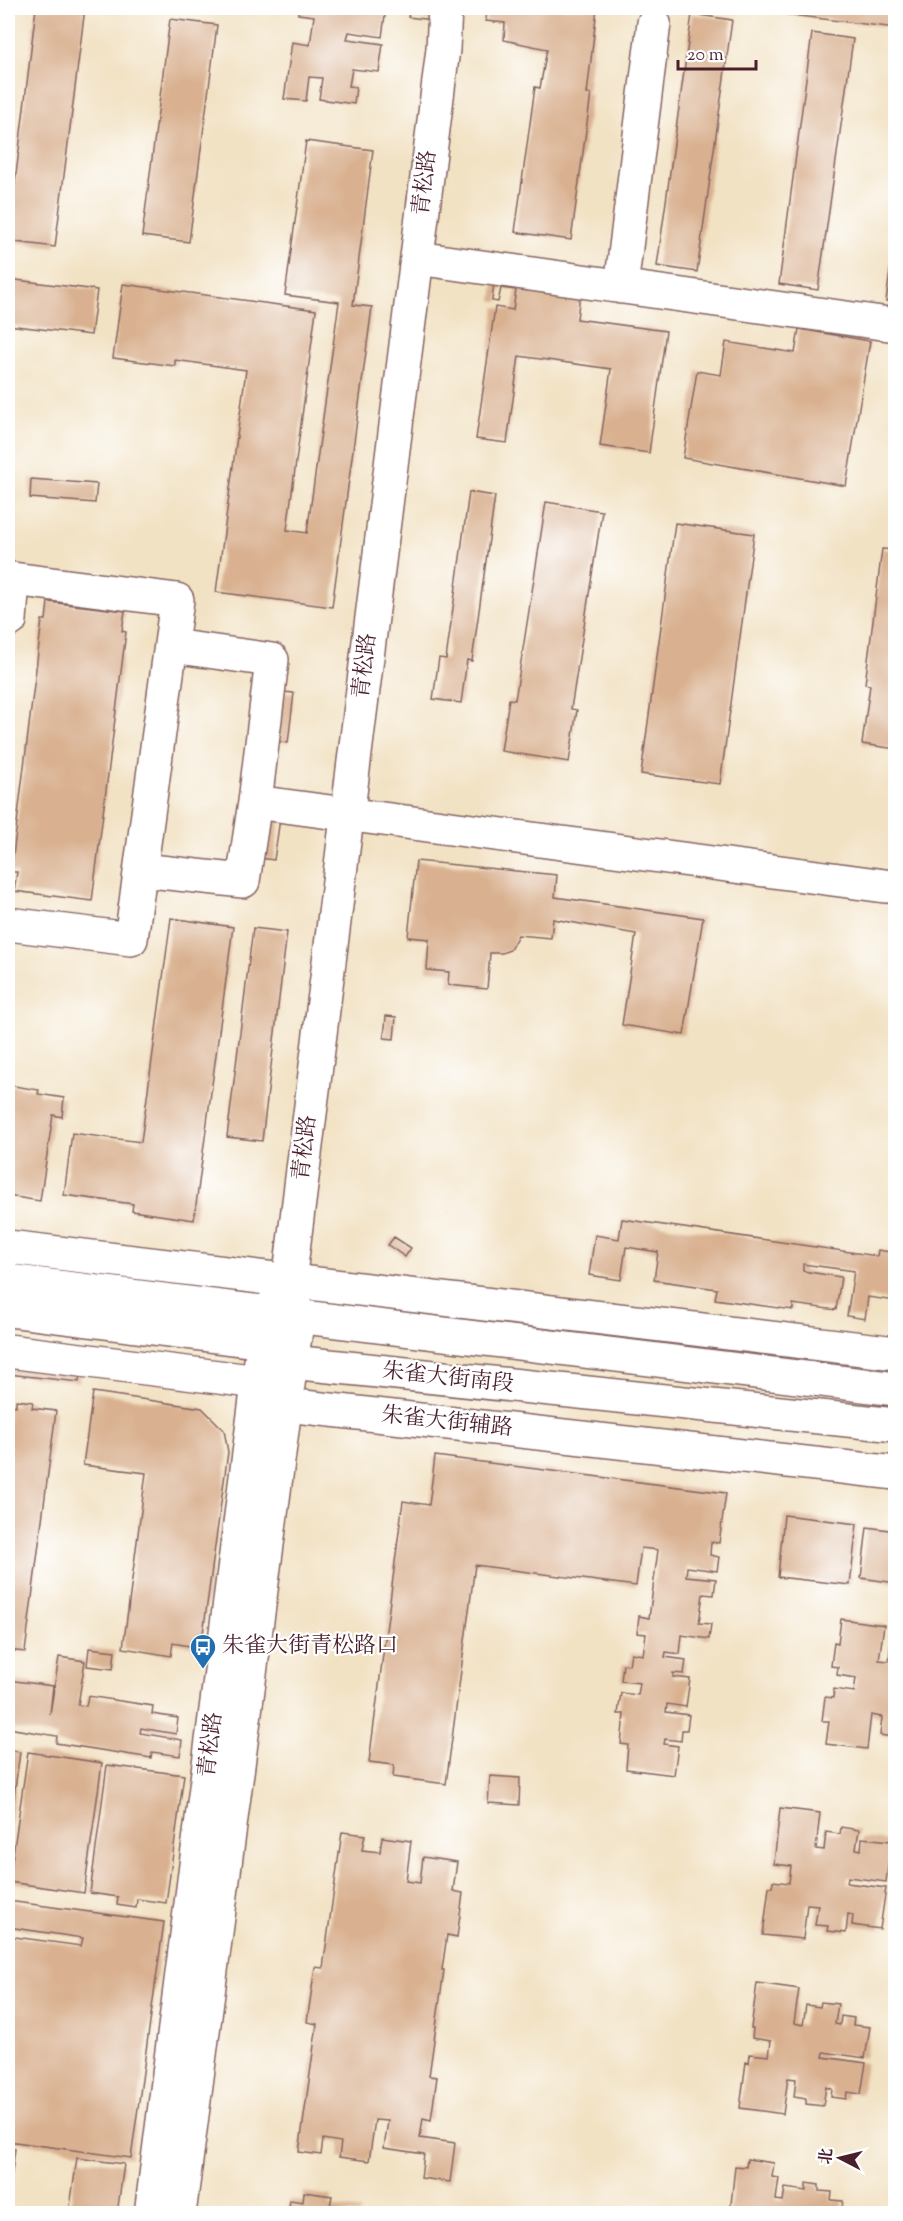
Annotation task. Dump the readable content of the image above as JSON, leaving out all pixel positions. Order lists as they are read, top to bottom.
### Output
{
  "streets": {
    "street": ["青松路", "朱雀大街南段", "朱雀大街辅路"]
  },
  "crossings": [
    ["青松路", "朱雀大街南段"],
    ["青松路", "朱雀大街辅路"]
  ],
  "places": {
    "bus stop": ["朱雀大街青松路口"]
  },
  "scale_bar": "20 m",
  "north": "left"
}
